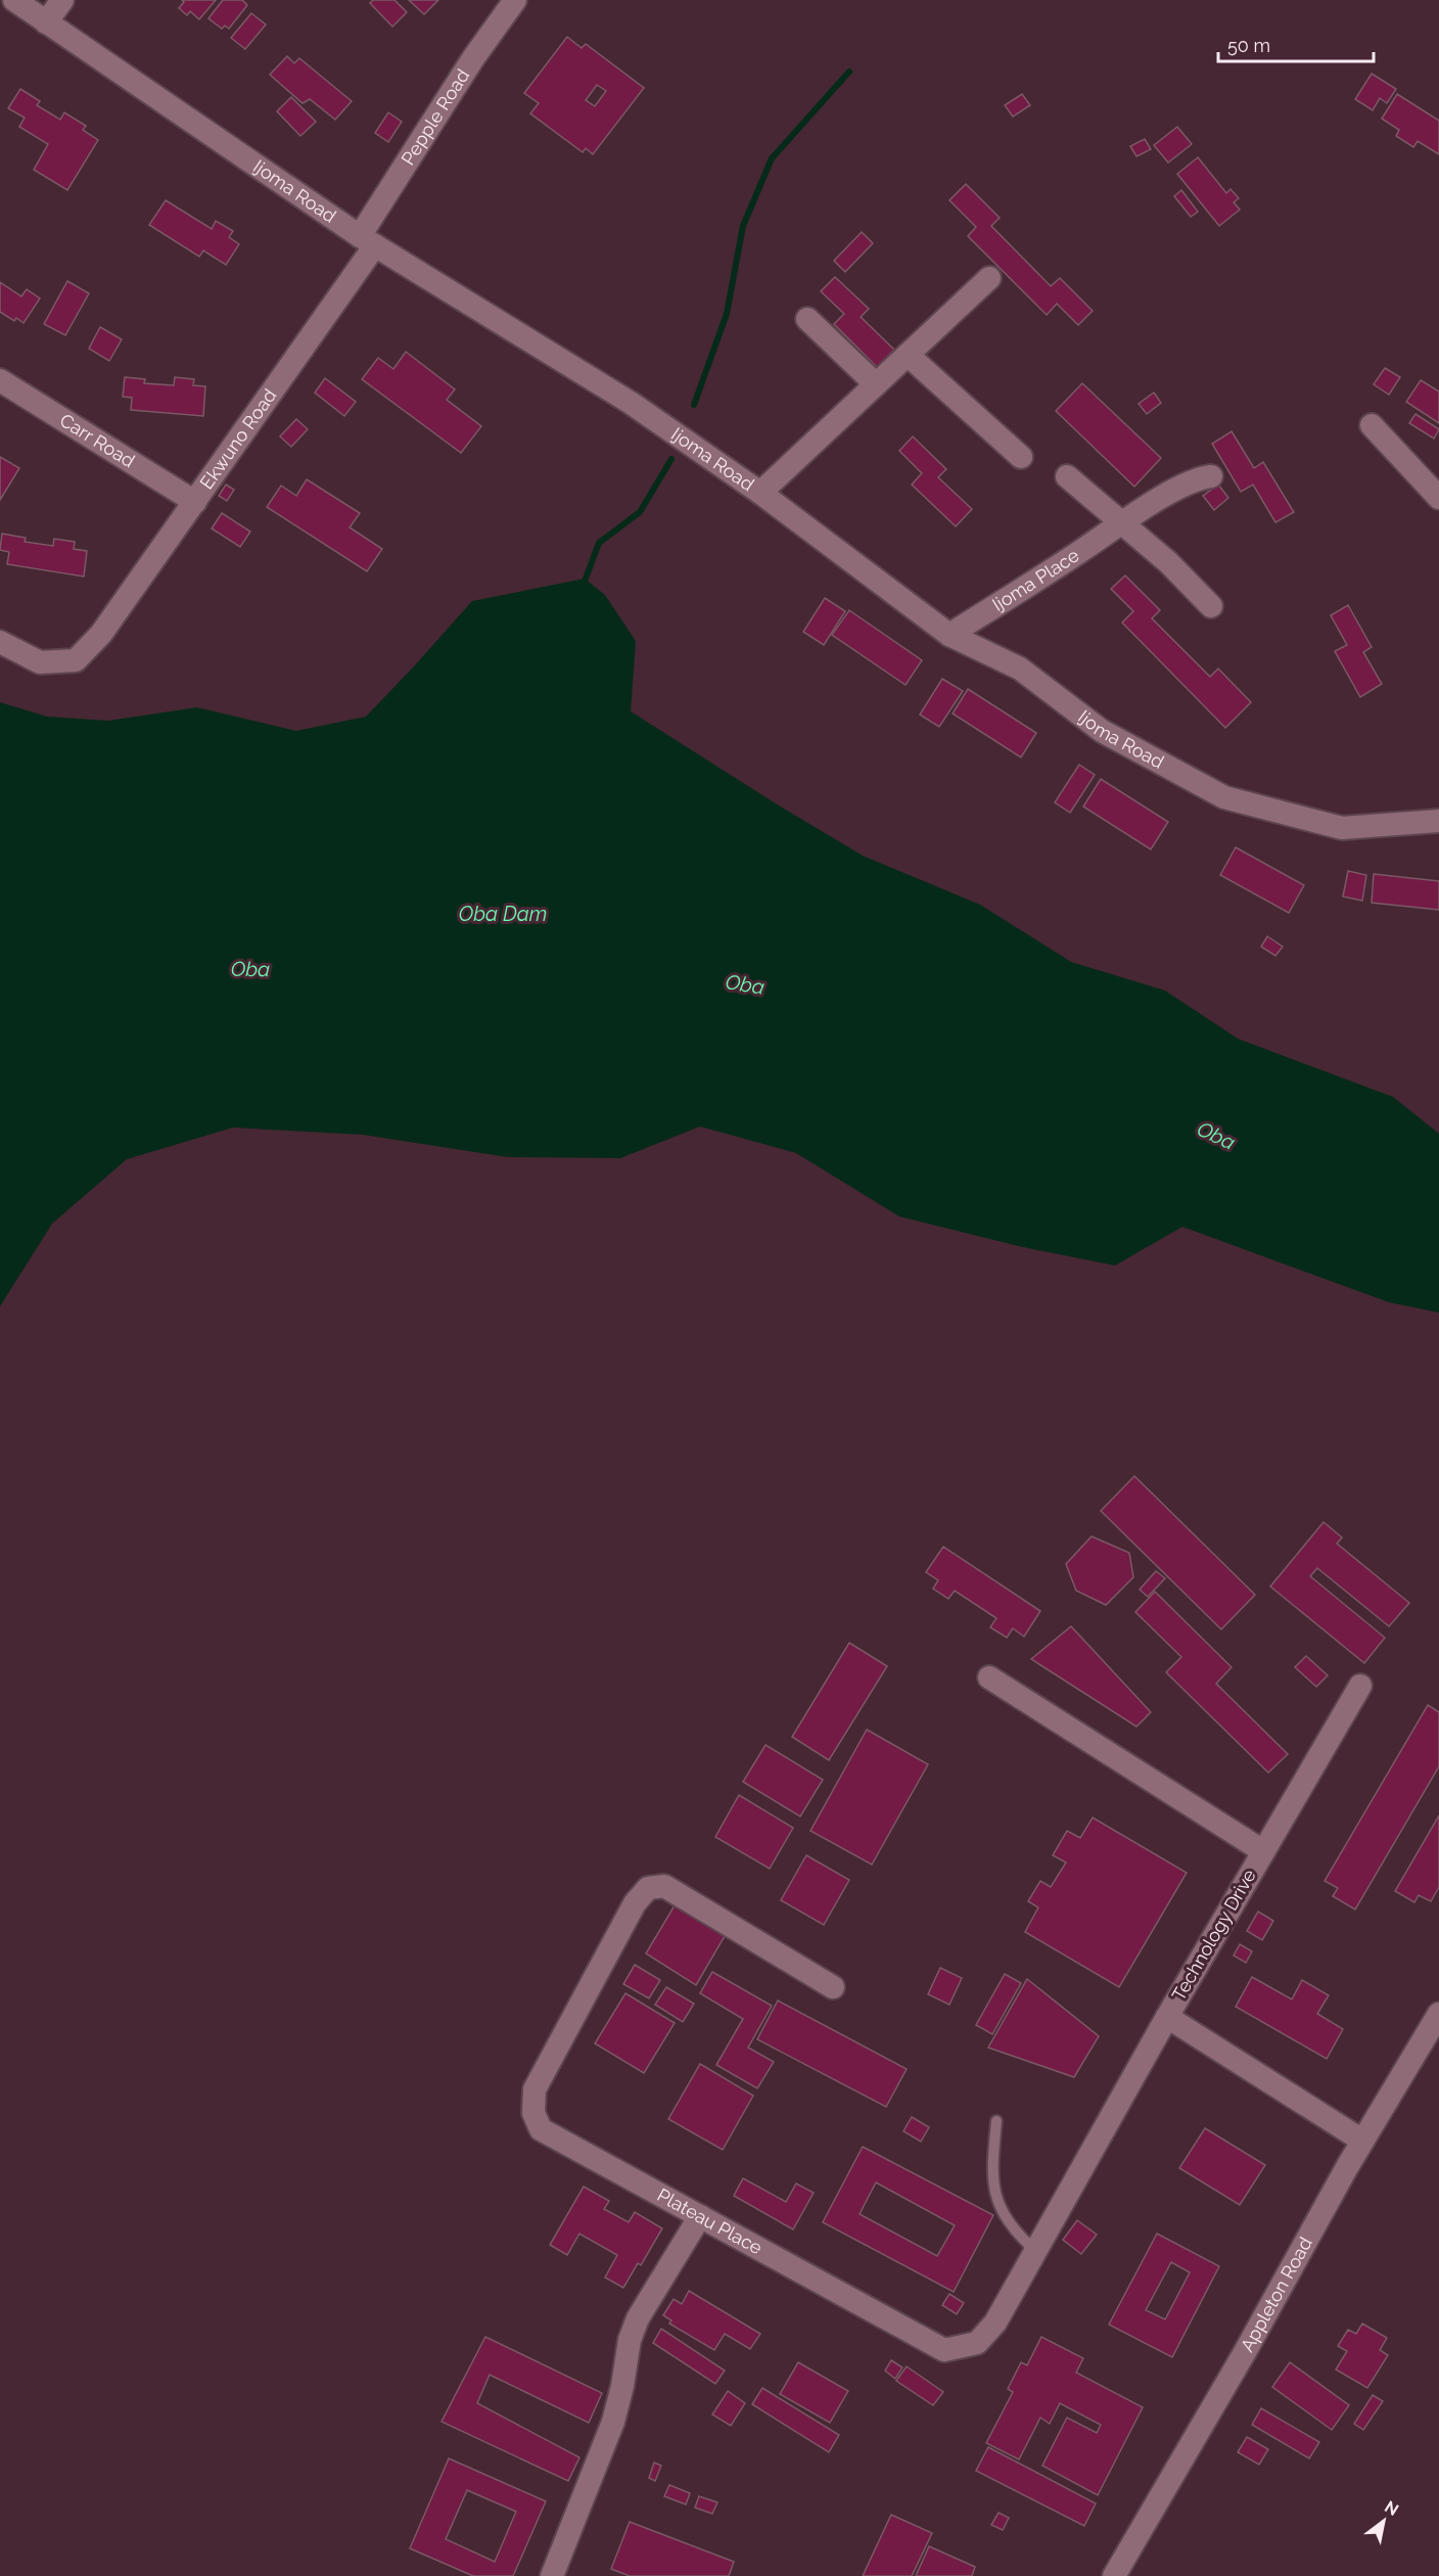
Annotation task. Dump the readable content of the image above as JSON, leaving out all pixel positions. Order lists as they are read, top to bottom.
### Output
{
  "streets": {
    "street": [
      "Pepple Road",
      "Ijoma Road",
      "Ekwuno Road",
      "Carr Road",
      "Ijoma Place",
      "Technology Drive",
      "Plateau Place",
      "Appleton Road"
    ]
  },
  "crossings": [
    ["Pepple Road", "Ijoma Road"],
    ["Pepple Road", "Ekwuno Road"],
    ["Ijoma Road", "Ekwuno Road"],
    ["Ijoma Road", "Ijoma Place"],
    ["Ekwuno Road", "Carr Road"],
    ["Technology Drive", "Plateau Place"],
    ["Technology Drive", "Appleton Road"]
  ],
  "water": ["Oba Dam", "Oba"],
  "scale_bar": "50 m",
  "north": "top right"
}
